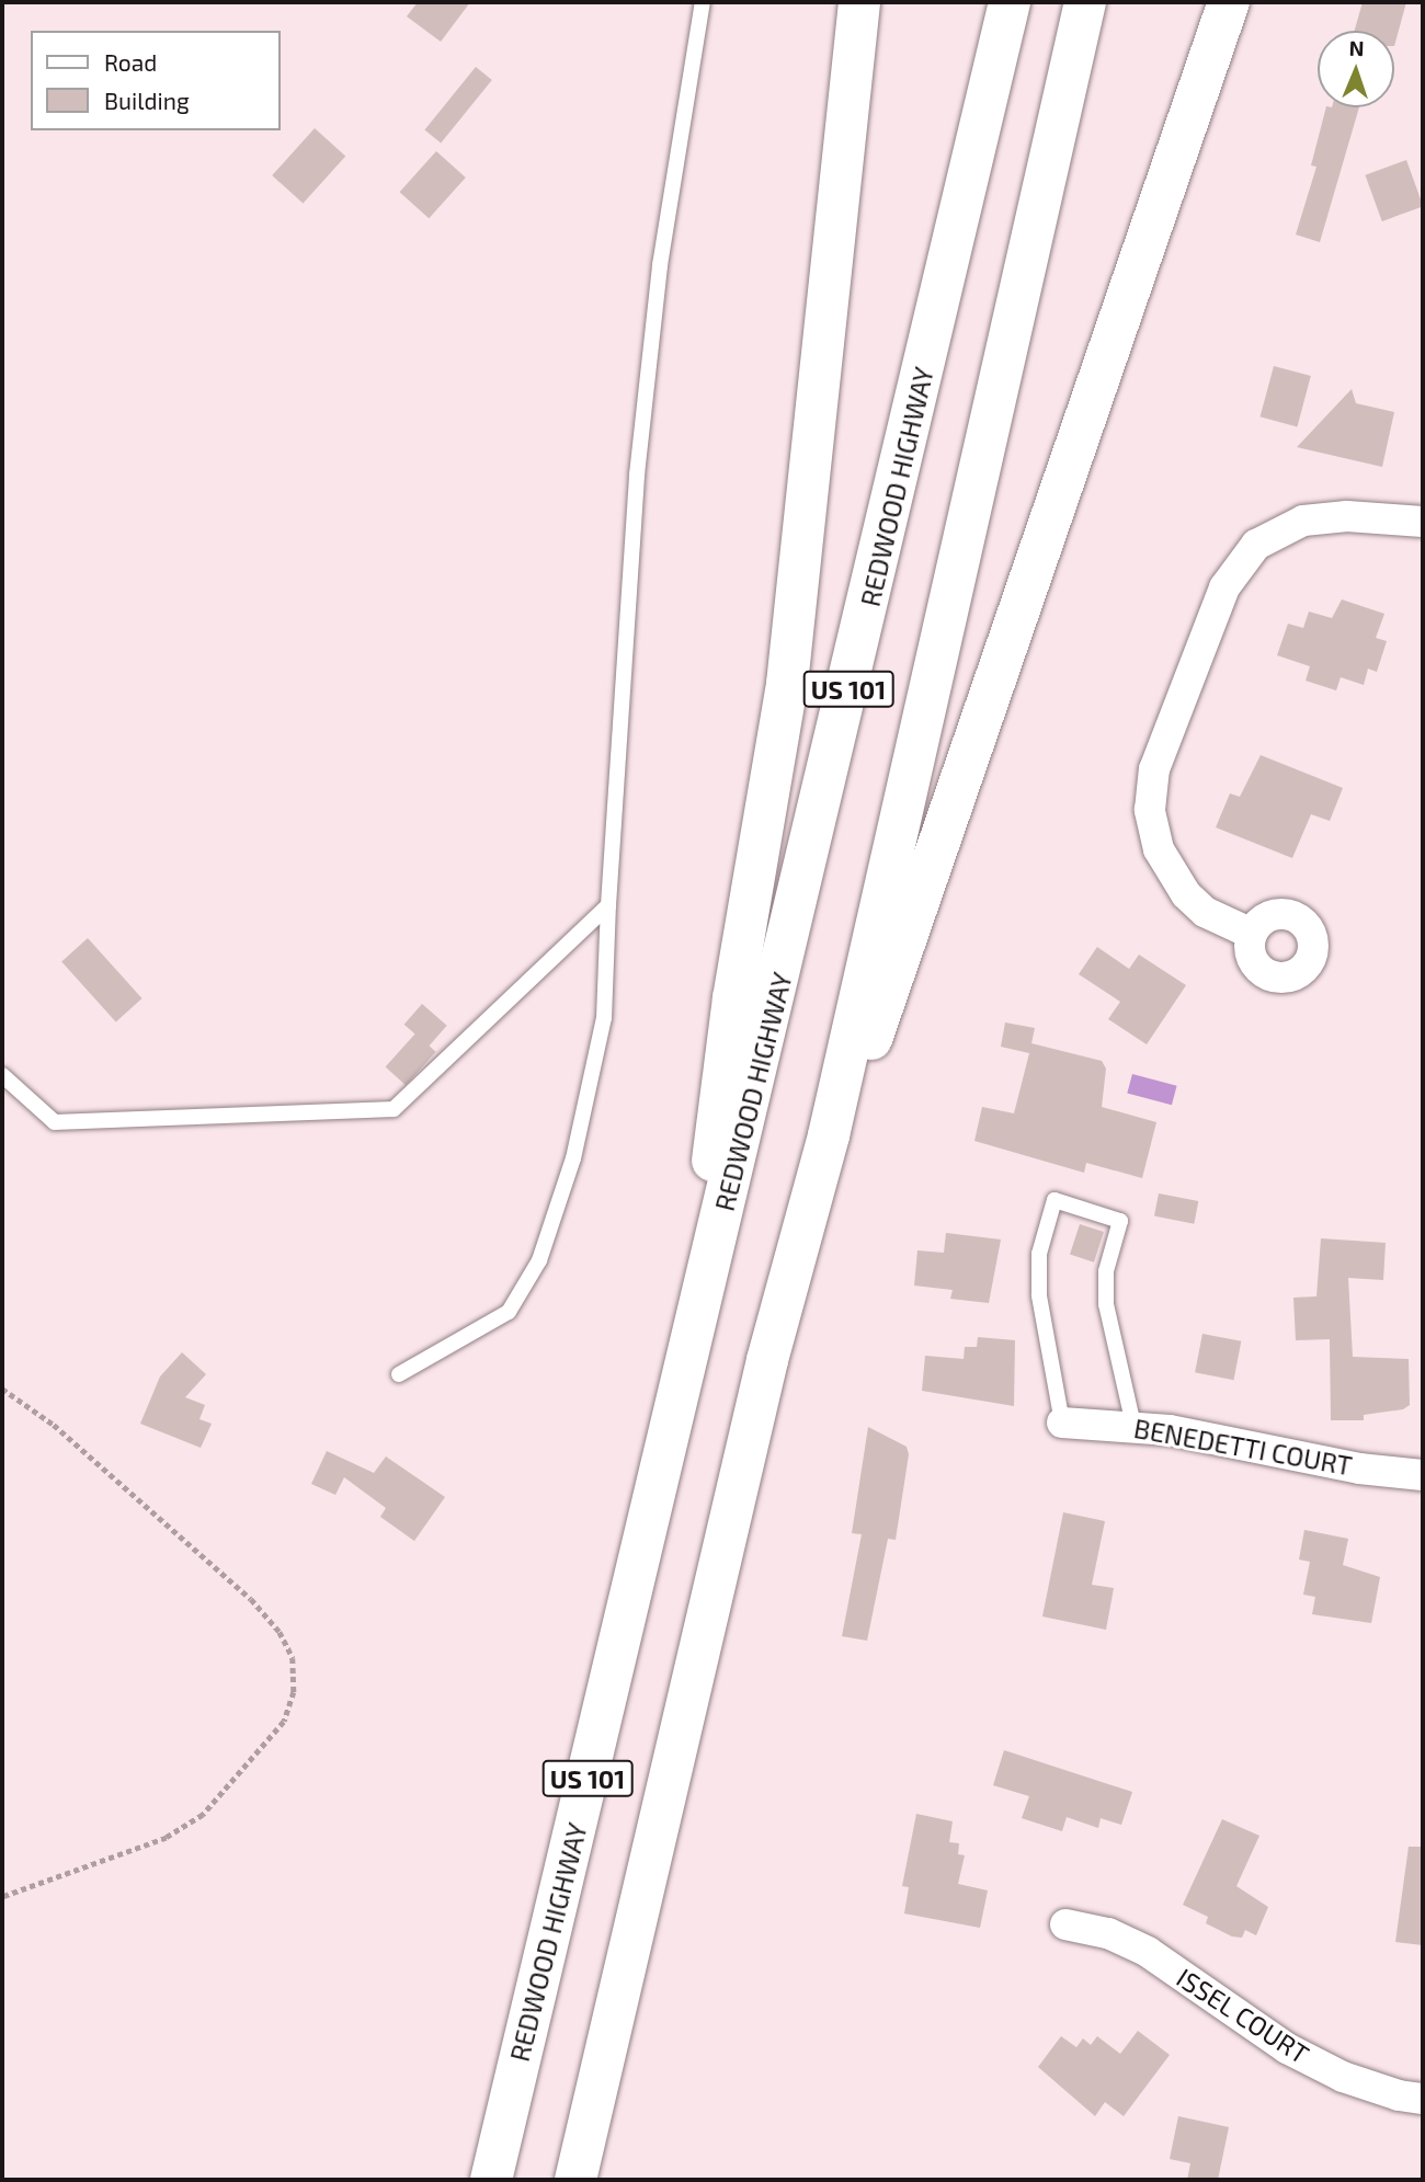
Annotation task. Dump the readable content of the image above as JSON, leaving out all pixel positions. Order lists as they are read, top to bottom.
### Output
{
  "streets": {
    "highway": ["REDWOOD HIGHWAY", "US 101"],
    "street": ["BENEDETTI COURT", "ISSEL COURT"]
  },
  "legend": ["Road", "Building"],
  "north": "top"
}
